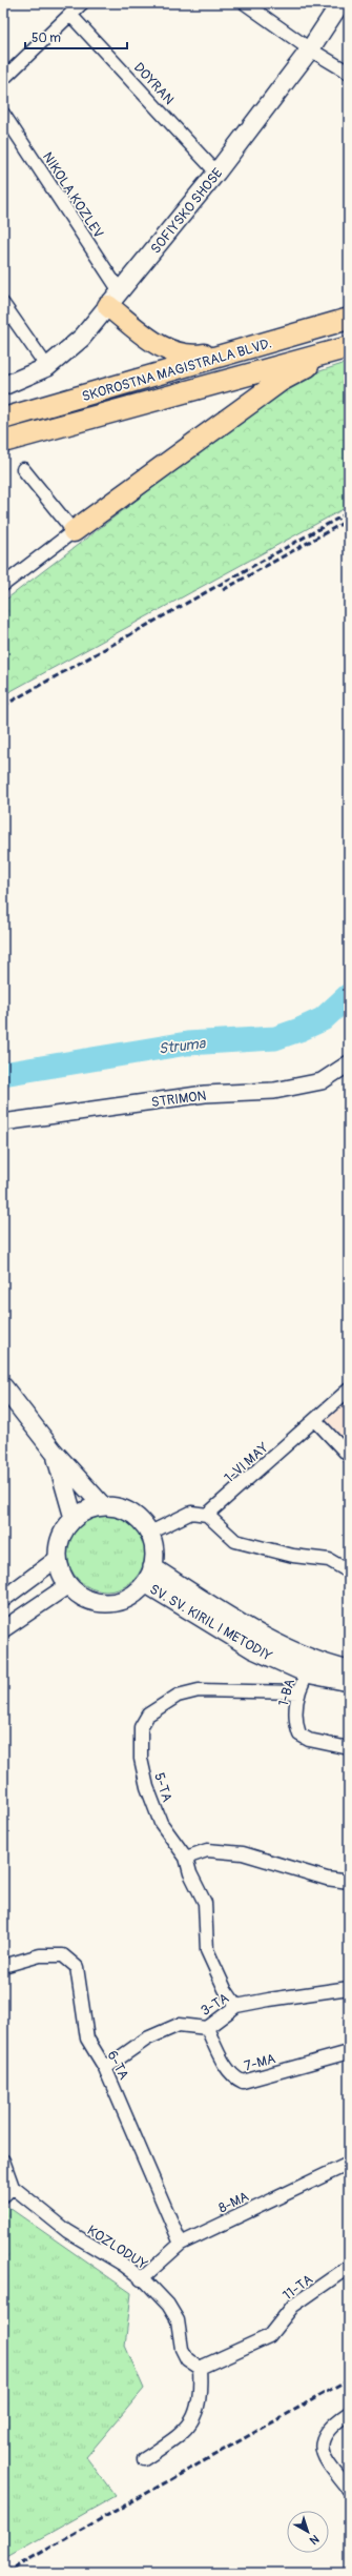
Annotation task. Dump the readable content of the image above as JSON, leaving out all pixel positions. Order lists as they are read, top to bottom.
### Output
{
  "streets": {
    "highway": ["SKOROSTNA MAGISTRALA BLVD."],
    "main road": ["SOFIYSKO SHOSE", "SV. SV. KIRIL I METODIY"],
    "street": [
      "DOYRAN",
      "NIKOLA KOZLEV",
      "STRIMON",
      "1-VI MAY",
      "1-ВА",
      "5-ТА",
      "3-ТА",
      "7-МА",
      "6-ТА",
      "8-МА",
      "KOZLODUY",
      "11-ТА"
    ]
  },
  "crossings": [
    ["DOYRAN", "SOFIYSKO SHOSE"],
    ["NIKOLA KOZLEV", "SOFIYSKO SHOSE"],
    ["SV. SV. KIRIL I METODIY", "1-ВА"],
    ["1-ВА", "5-ТА"],
    ["5-ТА", "3-ТА"],
    ["3-ТА", "7-МА"],
    ["3-ТА", "6-ТА"],
    ["6-ТА", "8-МА"],
    ["8-МА", "KOZLODUY"],
    ["KOZLODUY", "11-ТА"]
  ],
  "water": ["Struma"],
  "scale_bar": "50 m",
  "north": "bottom right"
}
